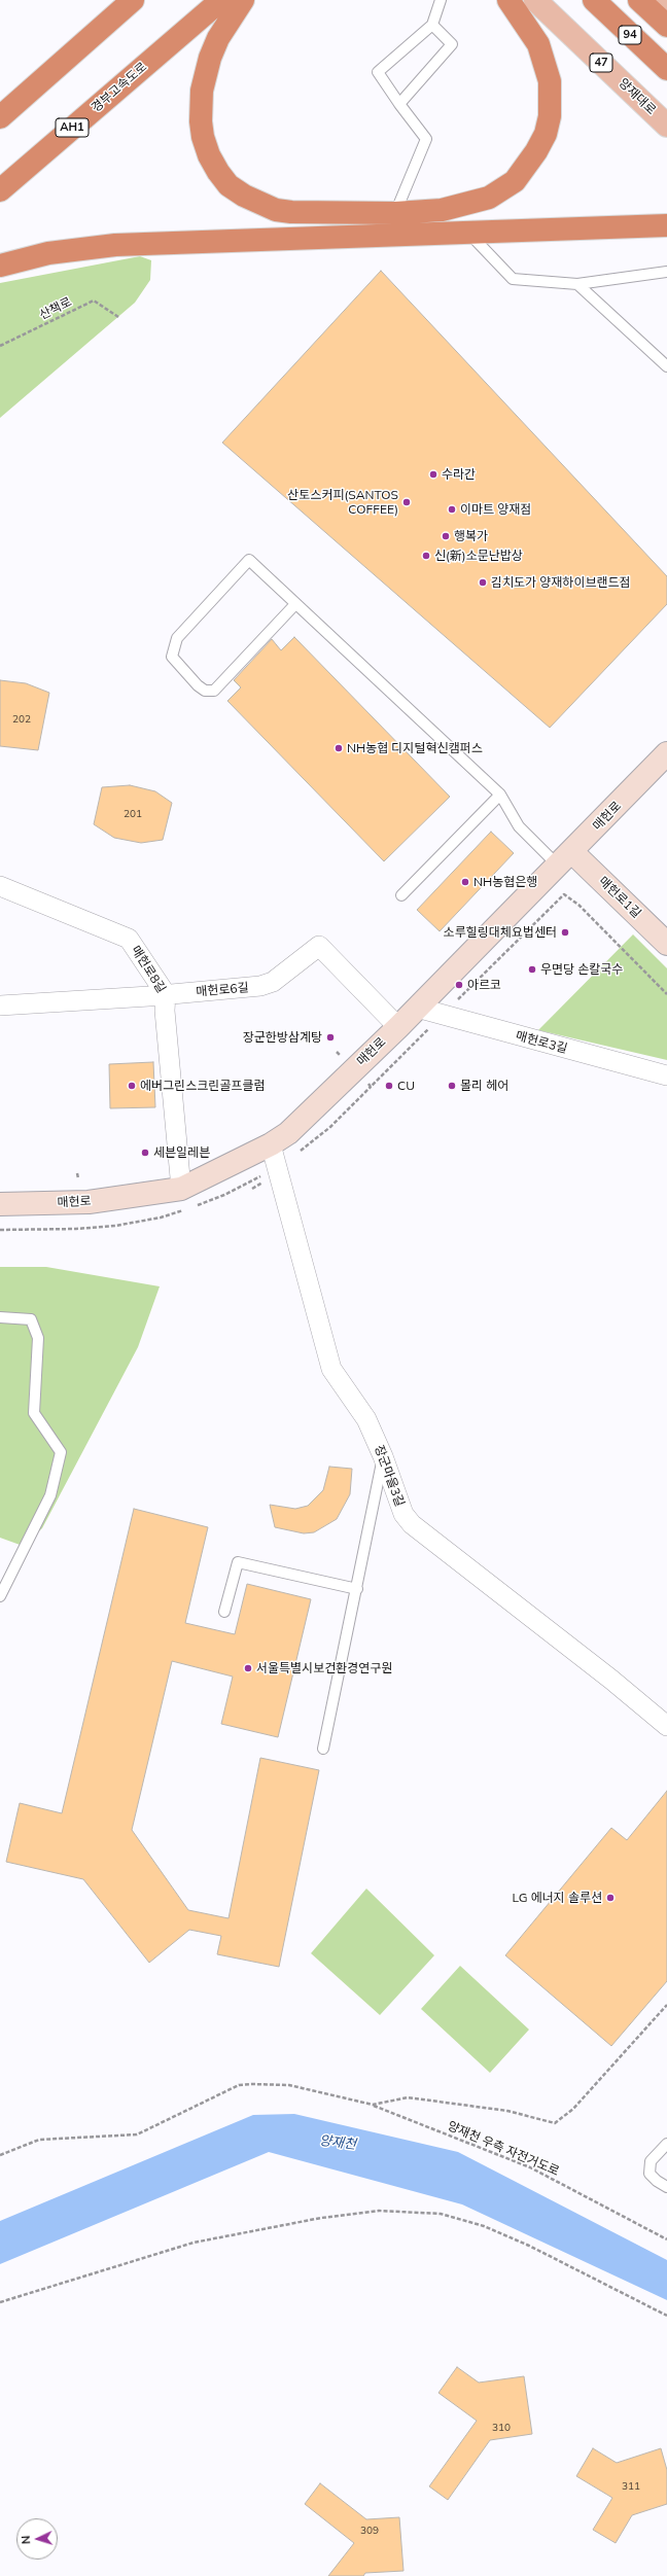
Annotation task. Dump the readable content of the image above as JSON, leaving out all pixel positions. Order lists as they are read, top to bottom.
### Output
{
  "streets": {
    "highway": ["94", "경부고속도로", "AH1"],
    "main road": [
      "47",
      "양재대로",
      "매헌로",
      "매헌로1길"
    ],
    "street": [
      "매헌로8길",
      "매헌로6길",
      "매헌로3길",
      "장군마을3길"
    ],
    "path": ["산책로", "양재천 우측 자전거도로"]
  },
  "crossings": [
    ["매헌로", "매헌로1길"],
    ["매헌로", "매헌로8길"],
    ["매헌로", "매헌로6길"],
    ["매헌로", "매헌로3길"],
    ["매헌로", "장군마을3길"],
    ["매헌로8길", "매헌로6길"]
  ],
  "water": ["양재천"],
  "places": [
    "수라간",
    "산토스커피(SANTOS COFFEE)",
    "이마트 양재점",
    "행복가",
    "신(新)소문난밥상",
    "김치도가 양재하이브랜드점",
    "NH농협 디지털혁신캠퍼스",
    "NH농협은행",
    "소루힐링대체요법센터",
    "우면당 손칼국수",
    "아르코",
    "장군한방삼계탕",
    "에버그린스크린골프클럼",
    "CU",
    "몰리 헤어",
    "세븐일레븐",
    "서울특별시보건환경연구원",
    "LG 에너지 솔루션"
  ],
  "house_numbers": [
    "202",
    "201",
    "310",
    "311",
    "309"
  ],
  "north": "left"
}
